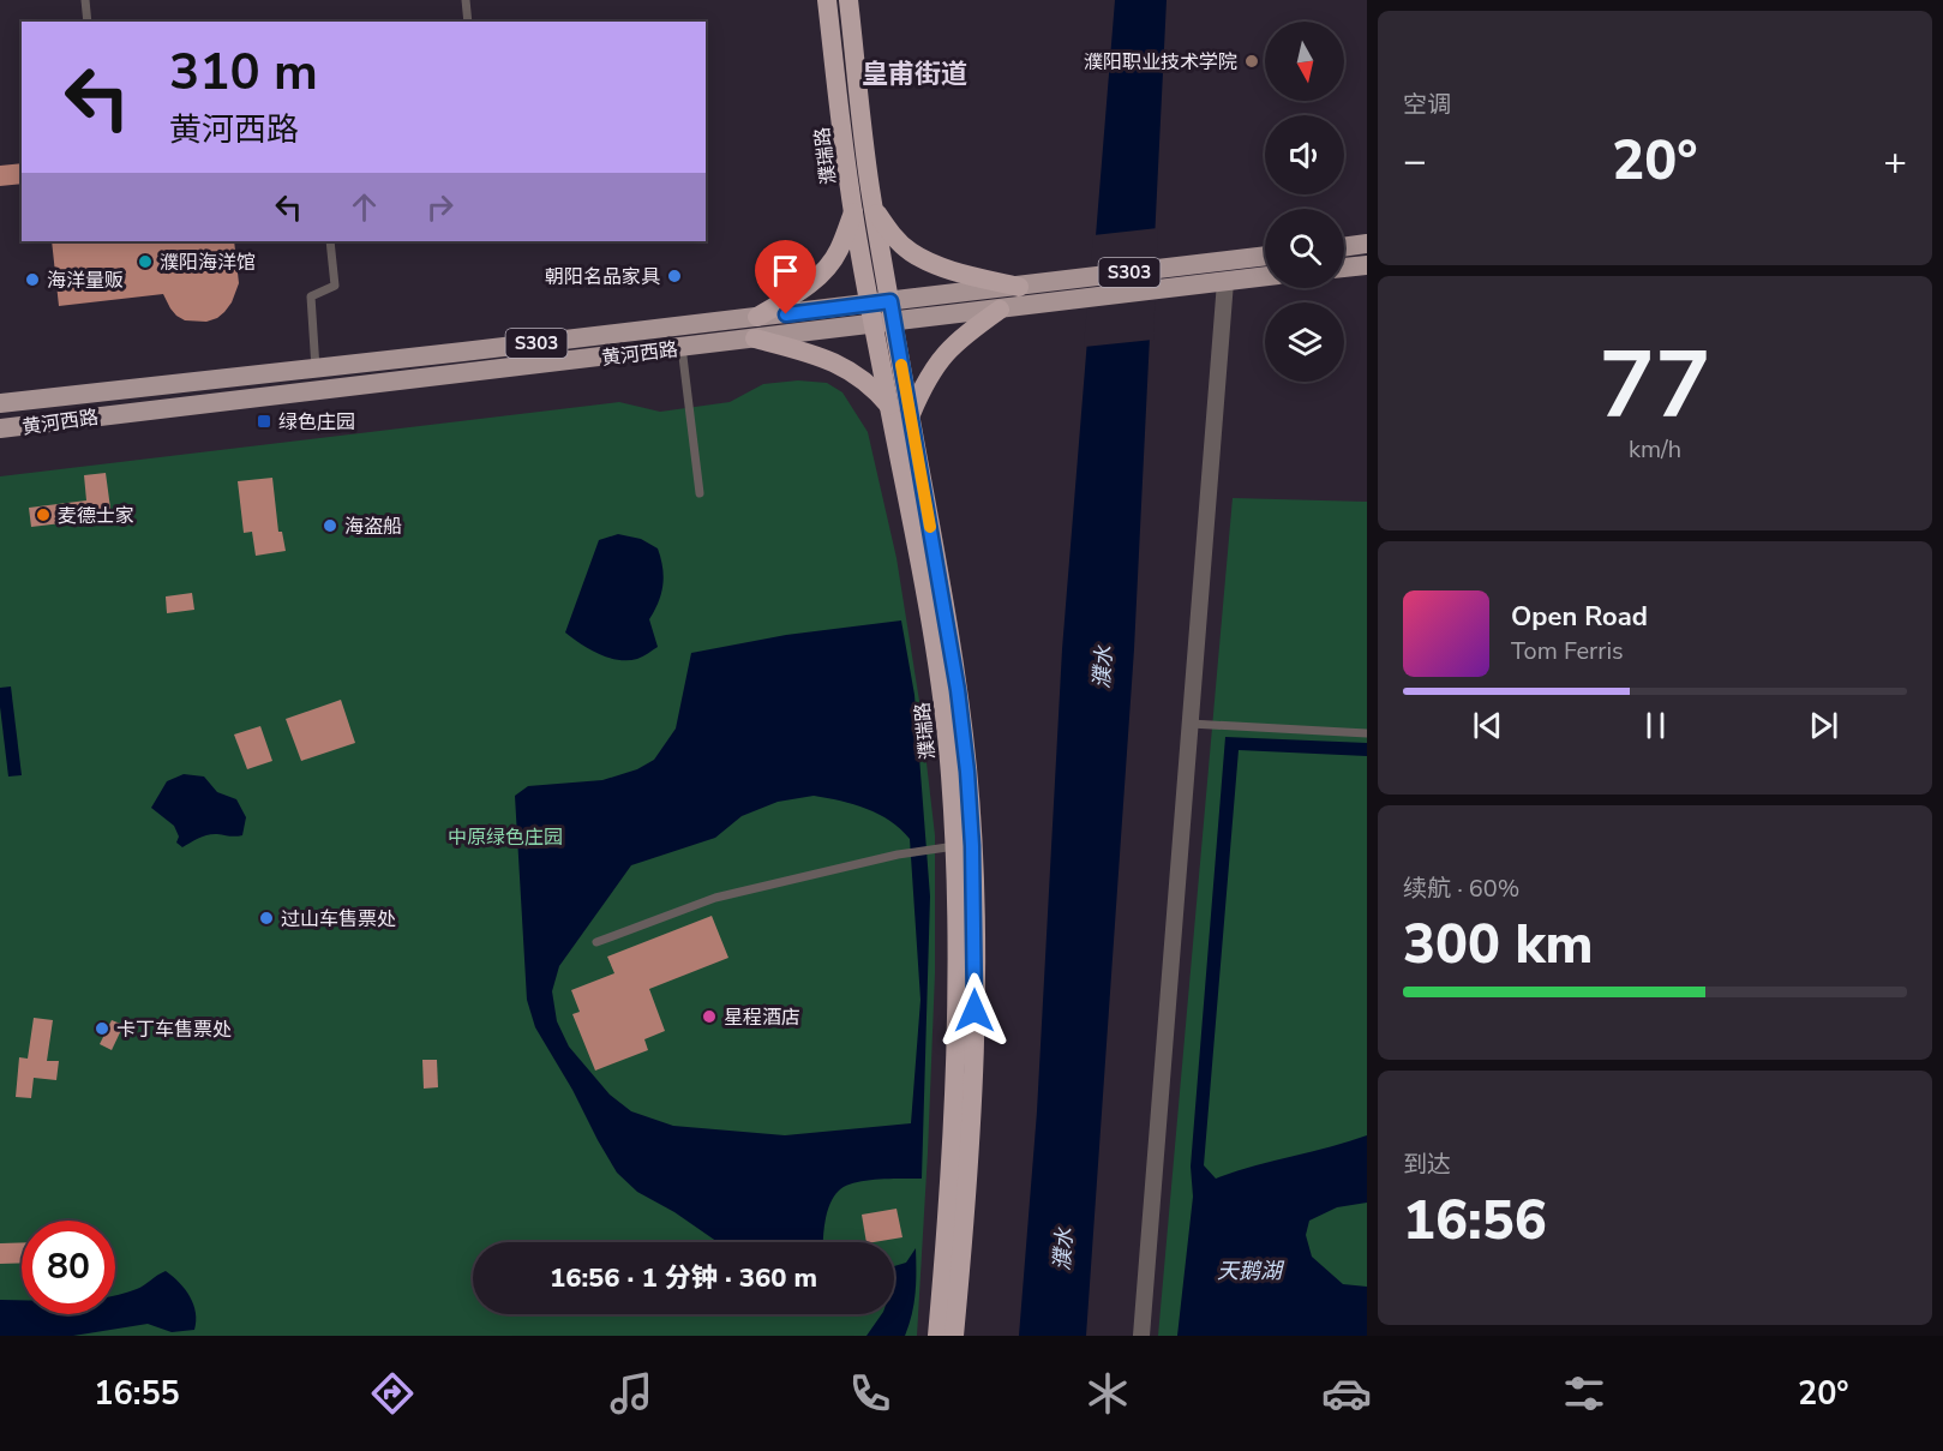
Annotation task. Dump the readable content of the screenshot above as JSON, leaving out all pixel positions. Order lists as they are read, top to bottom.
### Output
{
  "streets": {
    "highway": ["濮瑞路"],
    "main road": ["S303", "黄河西路"]
  },
  "crossings": [
    ["濮瑞路", "黄河西路"]
  ],
  "districts": ["皇甫街道"],
  "water": ["濮水", "天鹅湖"],
  "parks": ["中原绿色庄园"],
  "places": {
    "other": [
      "濮阳职业技术学院",
      "濮阳海洋馆",
      "朝阳名品家具",
      "海洋量贩",
      "麦德士家",
      "海盗船",
      "过山车售票处",
      "星程酒店",
      "卡丁车售票处"
    ],
    "transit": ["绿色庄园"]
  },
  "north": "bottom",
  "page": {
    "tile": [
      "空调",
      ["77", "km/h"],
      ["续航 · 60%", "300 km"],
      ["到达", "16:56"]
    ],
    "turn": ["310 m", "黄河西路"],
    "heat": ["−", "20°", "+"],
    "song": ["Open Road", "Tom Ferris"],
    "limit": "80",
    "trip": "16:56 · 1 分钟 · 360 m",
    "tabs": ["16:55", "20°"]
  }
}
